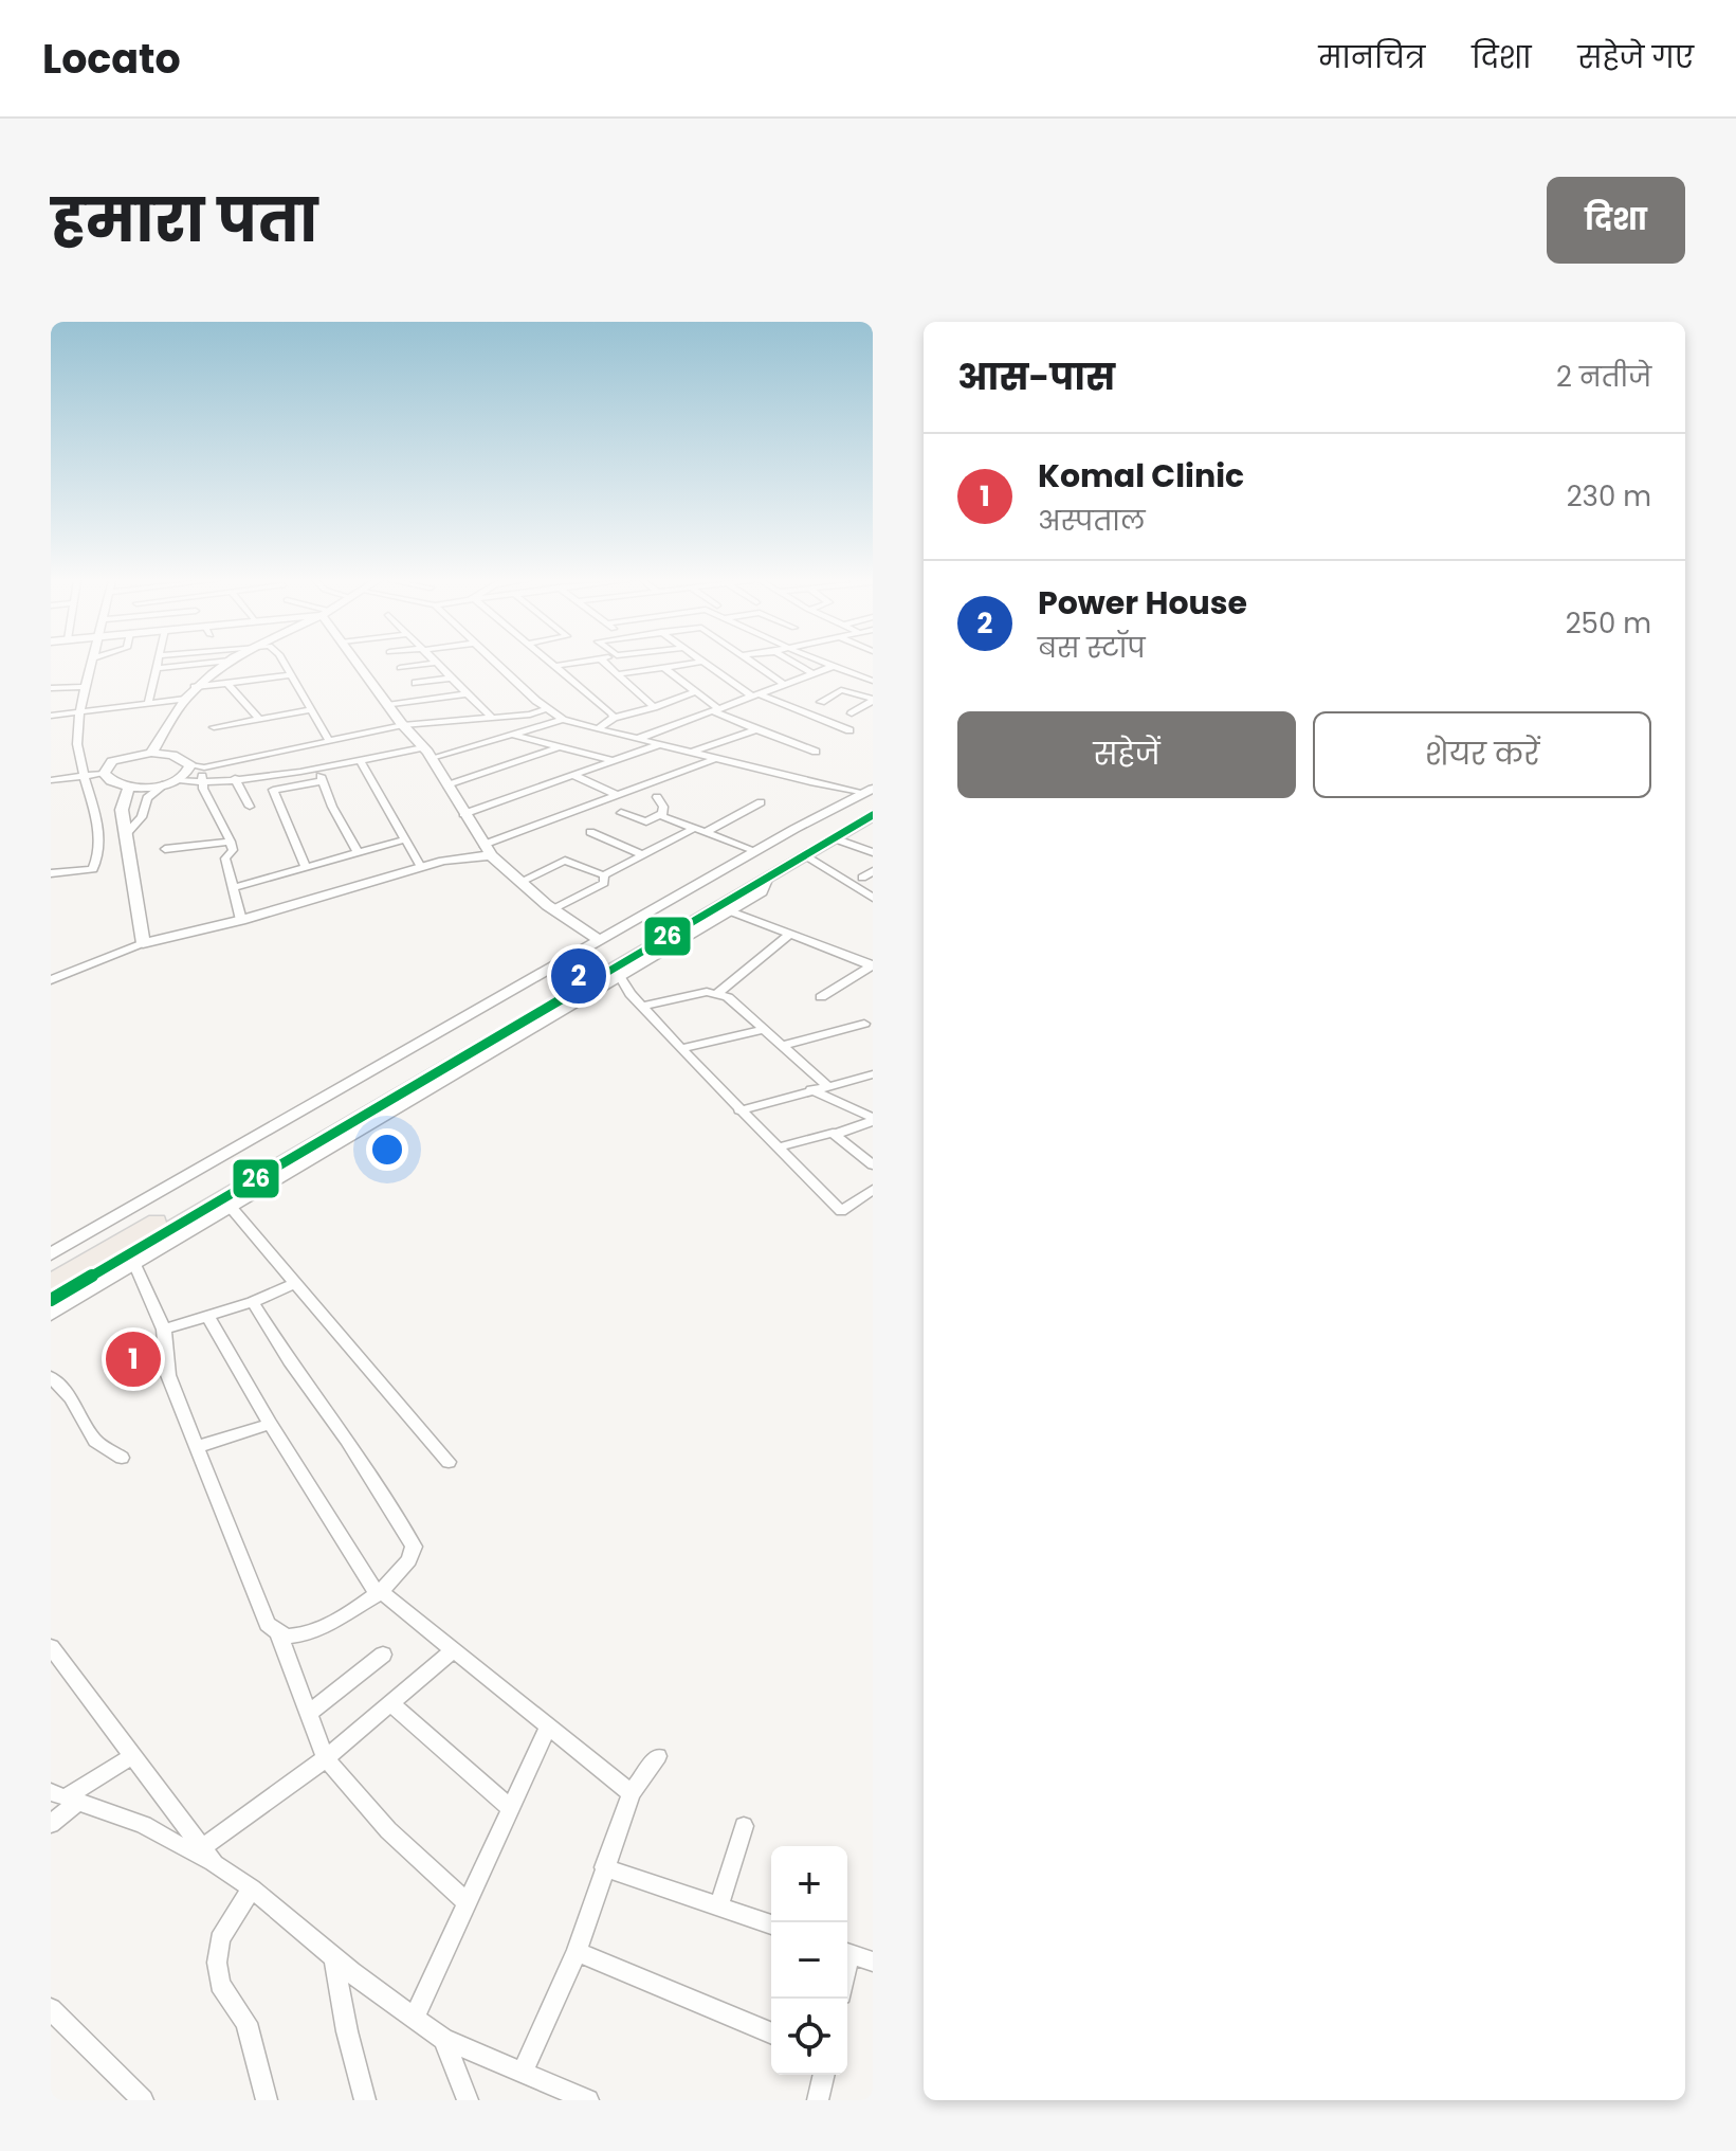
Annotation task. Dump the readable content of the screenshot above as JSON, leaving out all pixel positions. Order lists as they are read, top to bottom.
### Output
{
  "lines": ["transit line 26"],
  "page": {
    "header": "Locato",
    "nav": ["मानचित्र", "दिशा", "सहेजे गए"],
    "title": "हमारा पता",
    "buttons": [
      "दिशा",
      ["सहेजें", "शेयर करें"]
    ],
    "heading": ["आस-पास", "2 नतीजे"],
    "list": [
      {
        "mark": "1",
        "name": "Komal Clinic",
        "note": "अस्पताल",
        "value": "230 m"
      },
      {
        "mark": "2",
        "name": "Power House",
        "note": "बस स्टॉप",
        "value": "250 m"
      }
    ],
    "pins": ["2", "1"],
    "map_buttons": ["+", "−"]
  }
}
